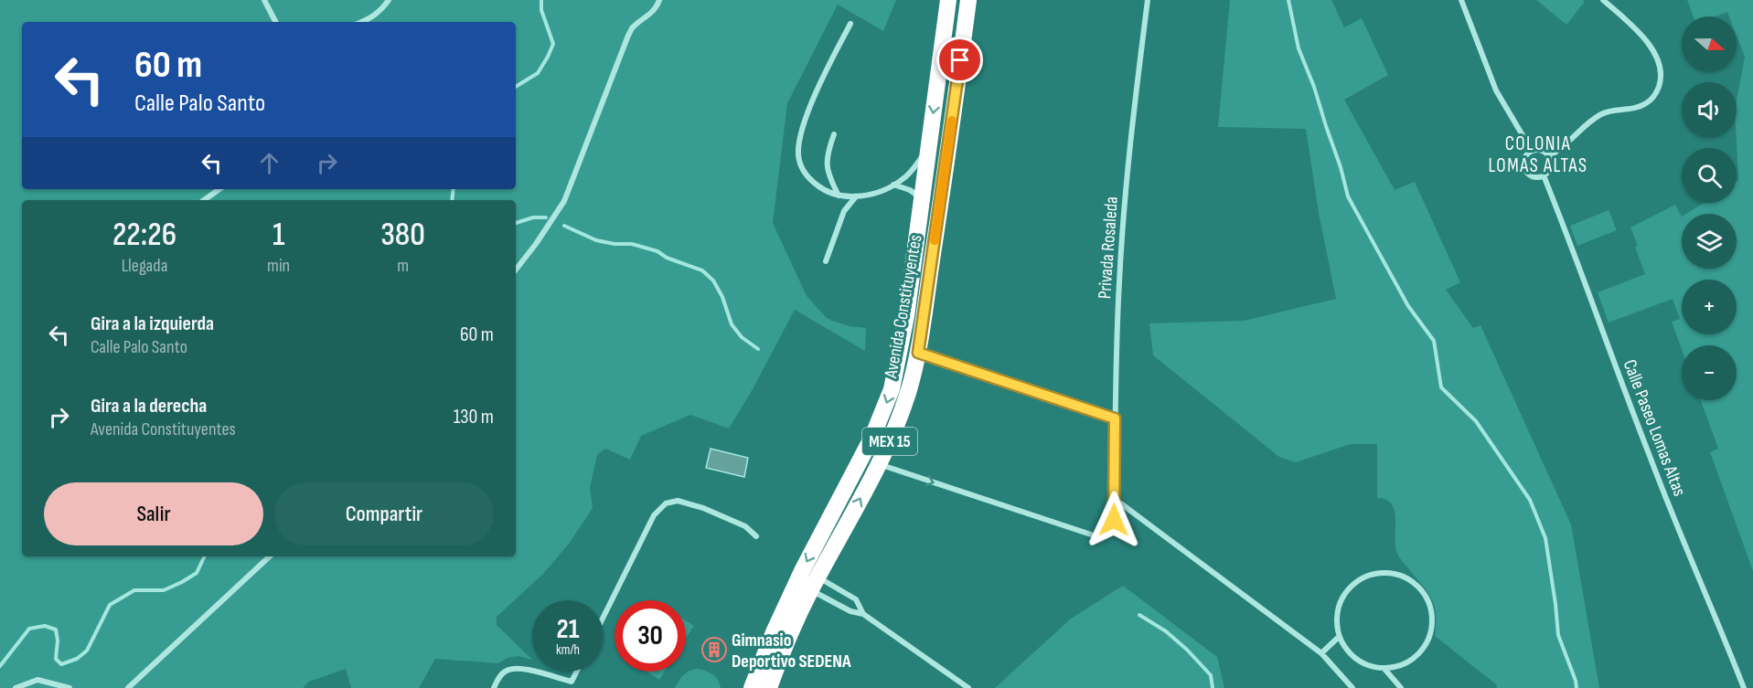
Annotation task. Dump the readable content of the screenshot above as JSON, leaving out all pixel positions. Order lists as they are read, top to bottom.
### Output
{
  "streets": {
    "highway": ["Avenida Constituyentes", "MEX 15"],
    "street": ["Privada Rosaleda", "Calle Paseo Lomas Altas"]
  },
  "crossings": [
    ["Privada Rosaleda", "Avenida Constituyentes"]
  ],
  "districts": ["COLONIA LOMAS ALTAS"],
  "places": {
    "building": ["Gimnasio Deportivo SEDENA"]
  },
  "north": "right",
  "page": {
    "map_buttons": ["+", "−"],
    "turn": ["60 m", "Calle Palo Santo"],
    "eta": [
      "22:26",
      "Llegada",
      "1",
      "min",
      "380",
      "m"
    ],
    "list": [
      {
        "name": "Gira a la izquierda",
        "note": "Calle Palo Santo",
        "value": "60 m"
      },
      {
        "name": "Gira a la derecha",
        "note": "Avenida Constituyentes",
        "value": "130 m"
      }
    ],
    "buttons": ["Salir", "Compartir"],
    "speed": "21 km/h",
    "limit": "30"
  }
}
